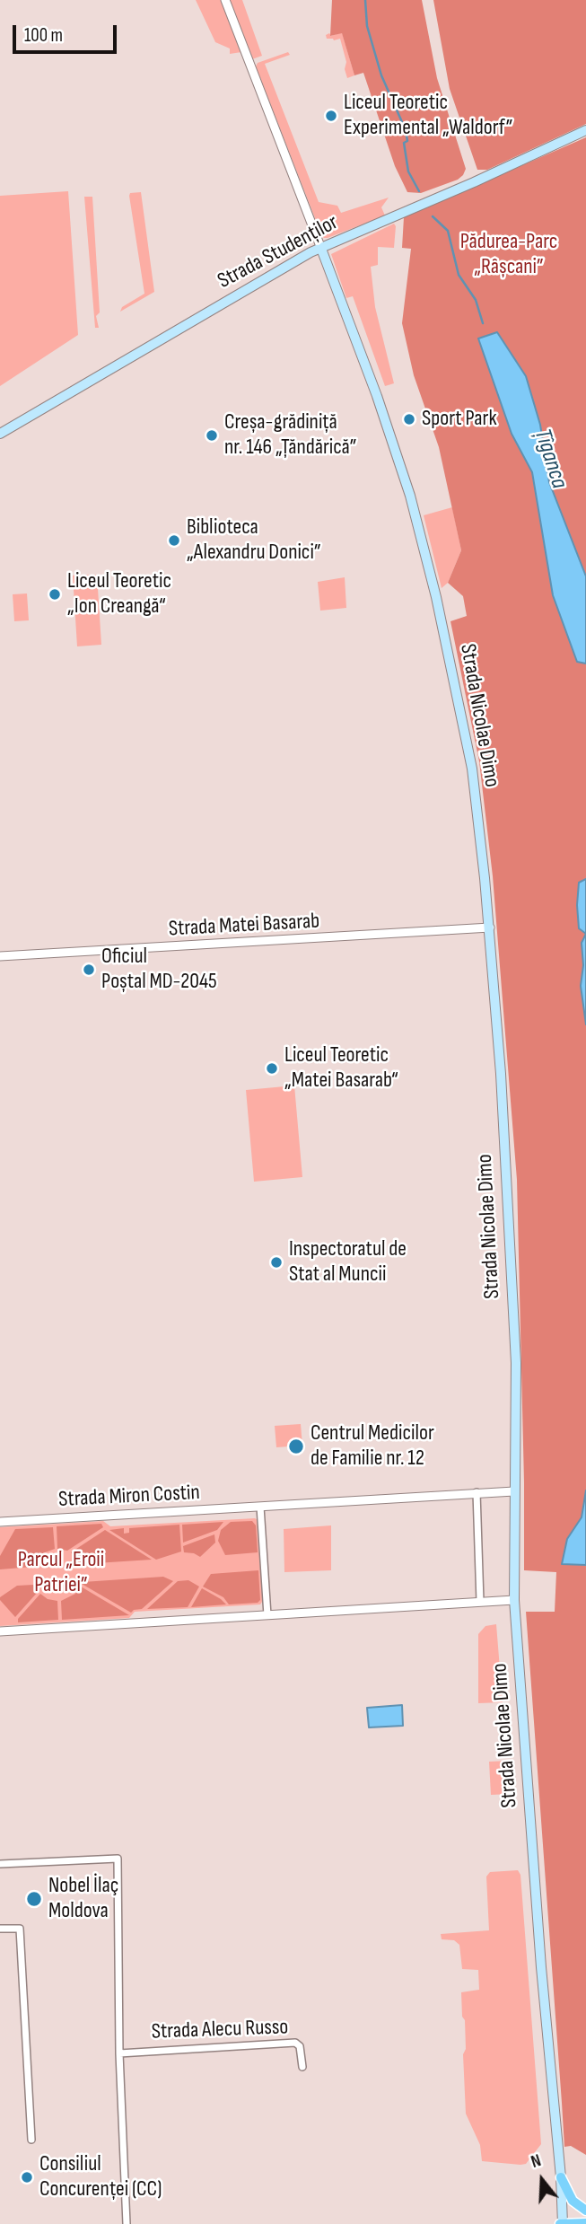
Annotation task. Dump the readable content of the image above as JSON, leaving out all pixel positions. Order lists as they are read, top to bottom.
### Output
{
  "streets": {
    "main road": ["Strada Studenților", "Strada Nicolae Dimo"],
    "street": ["Strada Matei Basarab", "Strada Miron Costin", "Strada Alecu Russo"]
  },
  "crossings": [
    ["Strada Studenților", "Strada Nicolae Dimo"],
    ["Strada Nicolae Dimo", "Strada Matei Basarab"],
    ["Strada Nicolae Dimo", "Strada Miron Costin"]
  ],
  "water": ["Țîganca"],
  "parks": ["Pădurea-Parc „Râșcani”", "Parcul „Eroii Patriei”"],
  "places": [
    "Liceul Teoretic Experimental „Waldorf”",
    "Sport Park",
    "Creșa-grădiniță nr. 146 „Țăndărică”",
    "Biblioteca „Alexandru Donici”",
    "Liceul Teoretic „Ion Creangă“",
    "Oficiul Poștal MD-2045",
    "Liceul Teoretic „Matei Basarab“",
    "Inspectoratul de Stat al Muncii",
    "Centrul Medicilor de Familie nr. 12",
    "Nobel İlaç Moldova",
    "Consiliul Concurenței (СС)"
  ],
  "scale_bar": "100 m",
  "north": "top"
}
